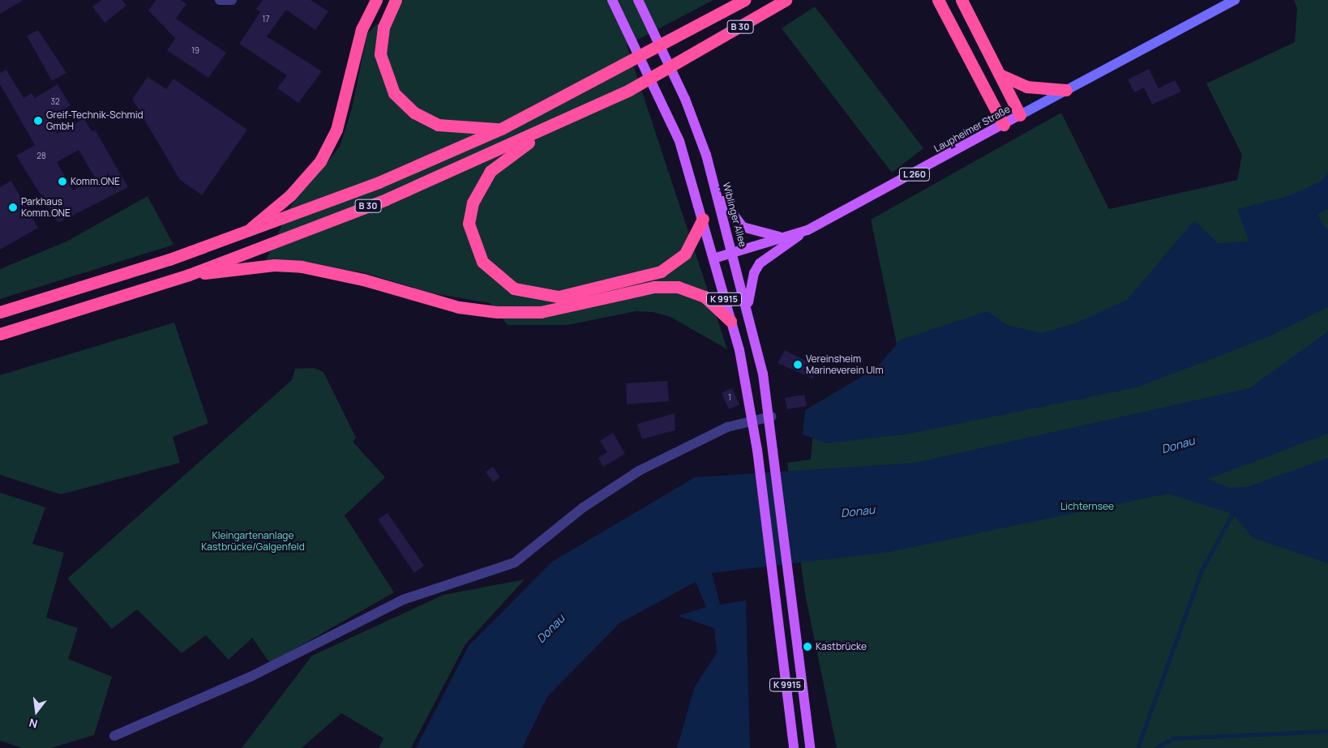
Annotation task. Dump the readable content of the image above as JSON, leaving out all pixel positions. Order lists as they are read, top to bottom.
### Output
{
  "streets": {
    "highway": ["B 30"],
    "main road": [
      "Laupheimer Straße",
      "L 260",
      "Wiblinger Allee",
      "K 9915"
    ]
  },
  "crossings": [
    ["Laupheimer Straße", "L 260"],
    ["Laupheimer Straße", "Wiblinger Allee"],
    ["Laupheimer Straße", "K 9915"],
    ["L 260", "Wiblinger Allee"]
  ],
  "water": ["Donau"],
  "parks": ["Lichternsee", "Kleingartenanlage Kastbrücke/Galgenfeld"],
  "places": [
    "Greif-Technik-Schmid GmbH",
    "Komm.ONE",
    "Parkhaus Komm.ONE",
    "Vereinsheim Marineverein Ulm",
    "Kastbrücke"
  ],
  "house_numbers": [
    "17",
    "19",
    "32",
    "28",
    "1"
  ],
  "north": "bottom"
}
